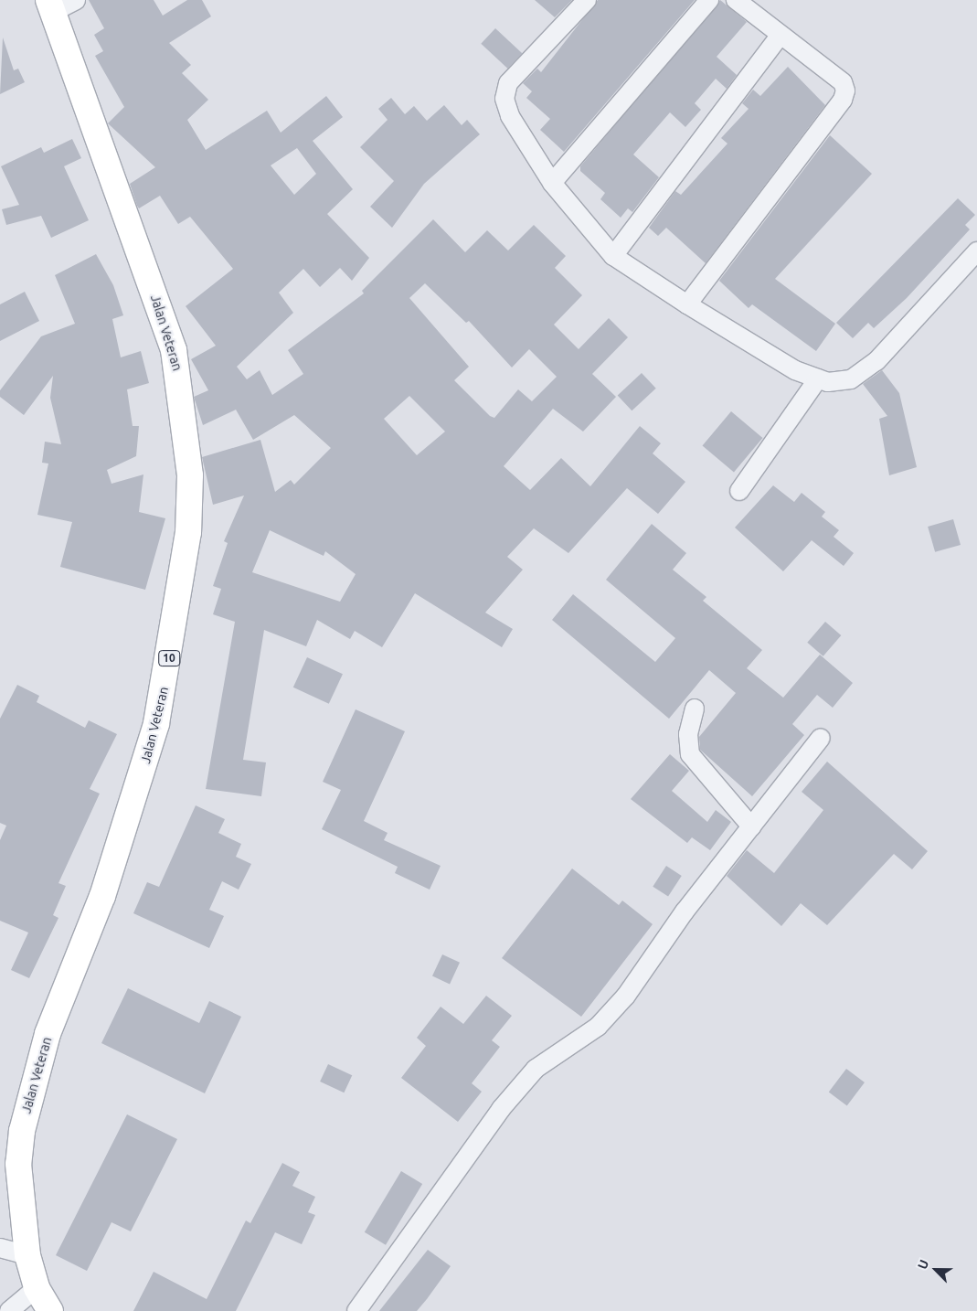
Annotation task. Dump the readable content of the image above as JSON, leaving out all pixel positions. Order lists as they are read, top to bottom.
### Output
{
  "streets": {
    "highway": ["Jalan Veteran", "10"]
  },
  "north": "top left"
}
